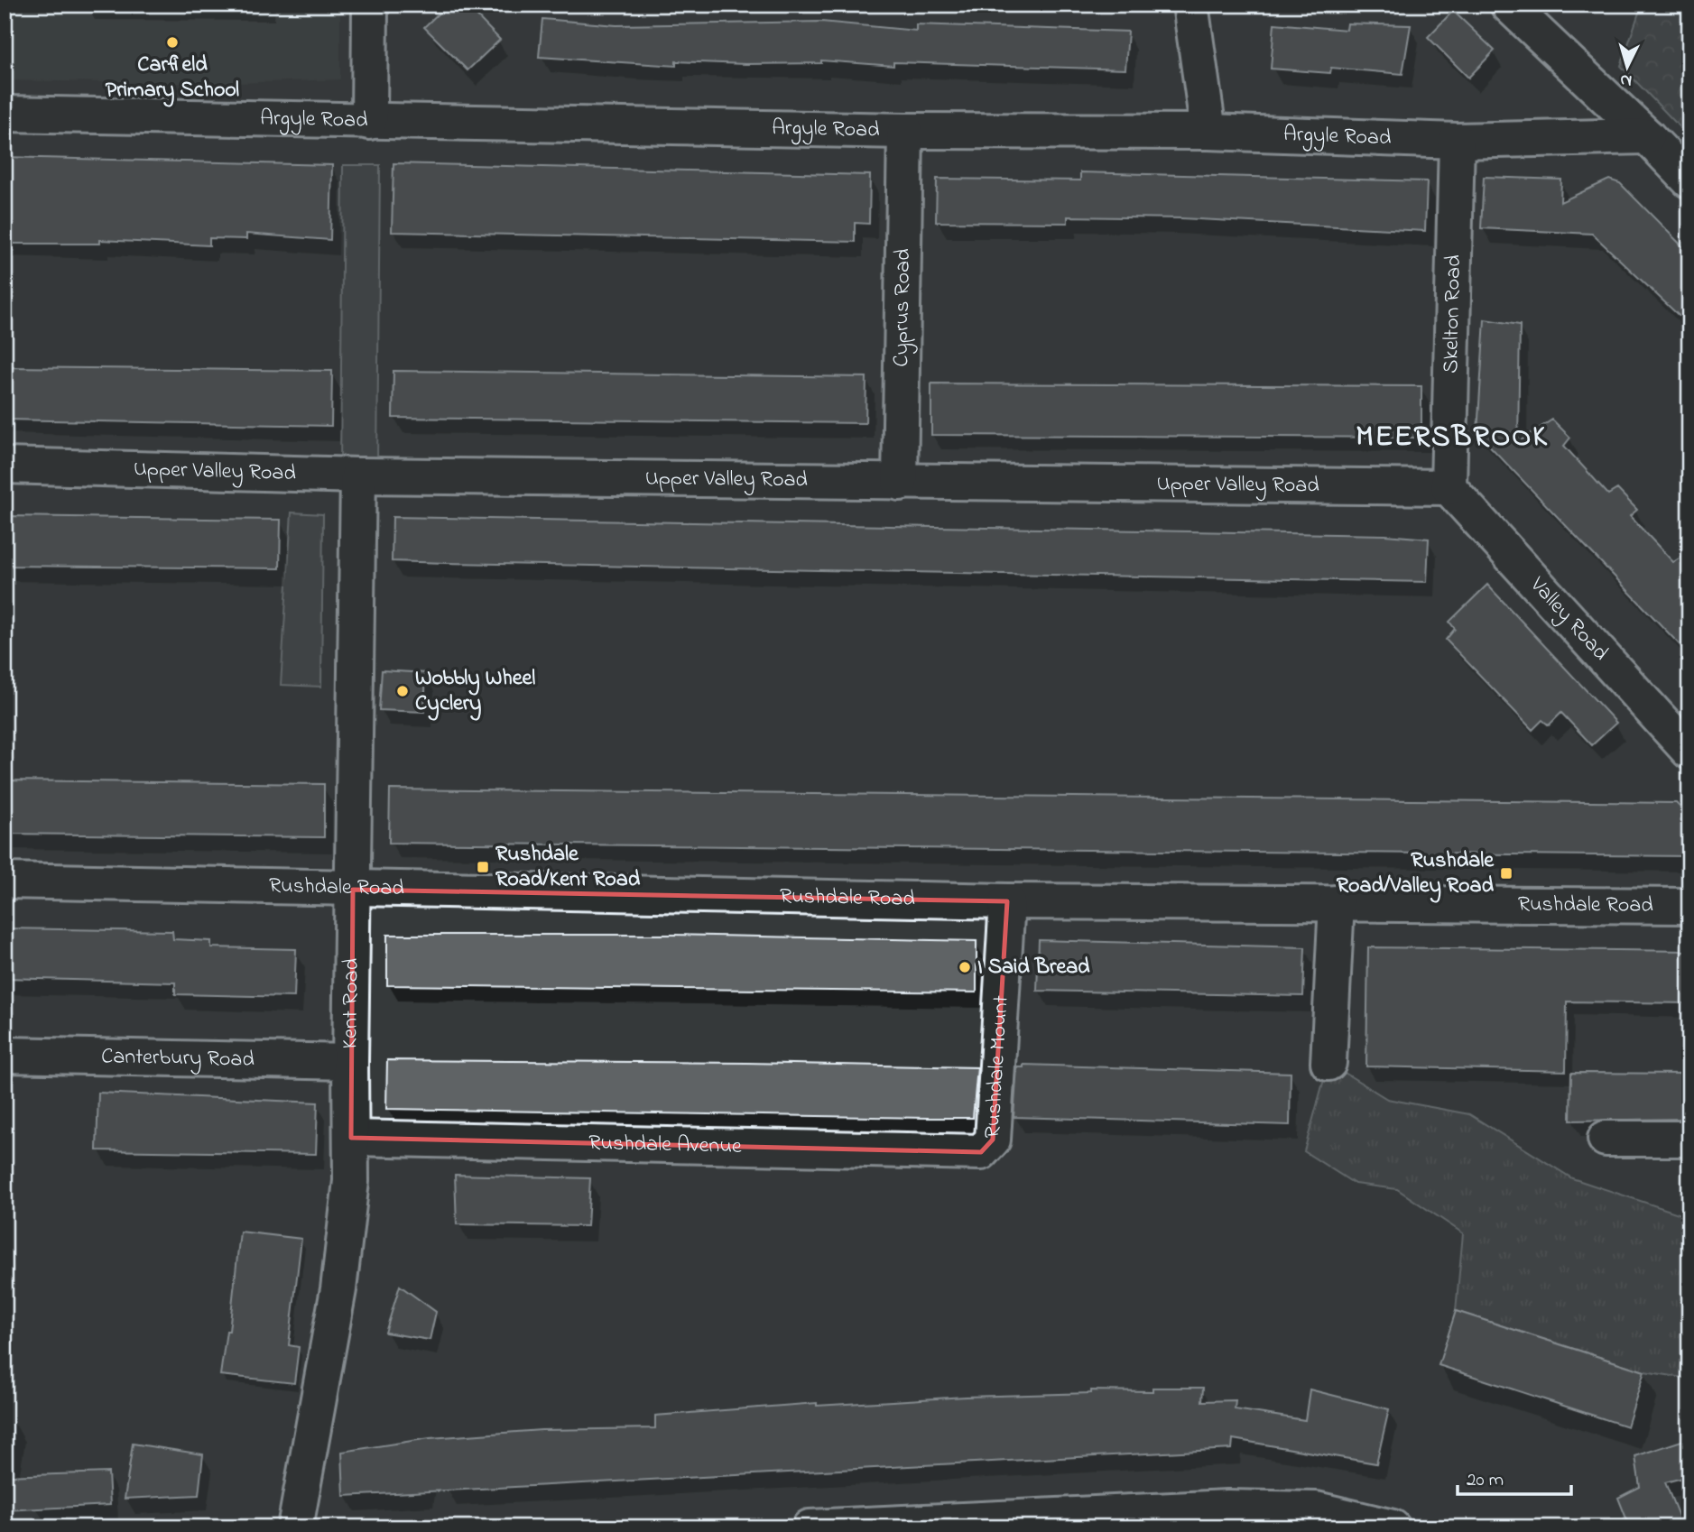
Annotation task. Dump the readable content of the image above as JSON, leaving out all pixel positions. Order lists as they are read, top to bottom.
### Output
{
  "streets": {
    "street": [
      "Argyle Road",
      "Cyprus Road",
      "Skelton Road",
      "Upper Valley Road",
      "Valley Road",
      "Rushdale Road",
      "Kent Road",
      "Canterbury Road",
      "Rushdale Mount",
      "Rushdale Avenue"
    ]
  },
  "crossings": [
    ["Argyle Road", "Cyprus Road"],
    ["Argyle Road", "Skelton Road"],
    ["Cyprus Road", "Upper Valley Road"],
    ["Skelton Road", "Upper Valley Road"],
    ["Skelton Road", "Valley Road"],
    ["Upper Valley Road", "Valley Road"],
    ["Upper Valley Road", "Kent Road"],
    ["Rushdale Road", "Kent Road"],
    ["Rushdale Road", "Rushdale Mount"],
    ["Kent Road", "Canterbury Road"],
    ["Kent Road", "Rushdale Avenue"],
    ["Rushdale Mount", "Rushdale Avenue"]
  ],
  "districts": ["MEERSBROOK"],
  "places": {
    "other": ["Carfield Primary School", "Wobbly Wheel Cyclery", "I Said Bread"],
    "transit": ["Rushdale Road/Kent Road", "Rushdale Road/Valley Road"]
  },
  "scale_bar": "20 m",
  "north": "bottom"
}
